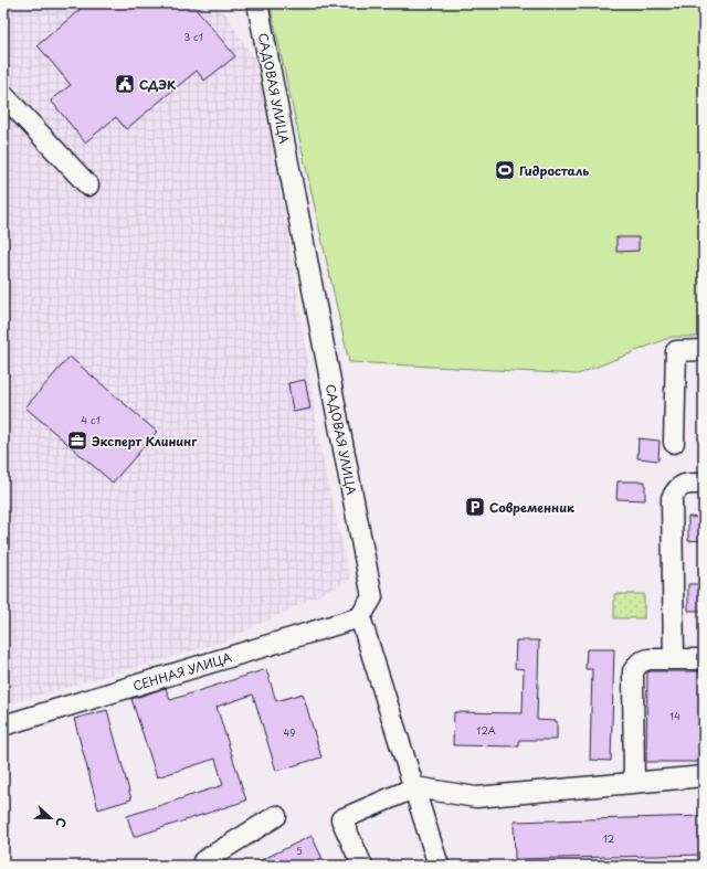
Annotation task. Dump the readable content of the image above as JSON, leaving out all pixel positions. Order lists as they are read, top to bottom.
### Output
{
  "streets": {
    "street": ["САДОВАЯ УЛИЦА", "СЕННАЯ УЛИЦА"]
  },
  "crossings": [
    ["САДОВАЯ УЛИЦА", "СЕННАЯ УЛИЦА"]
  ],
  "places": {
    "public building": ["СДЭК"],
    "sports": ["Гидросталь"],
    "office": ["Эксперт Клининг"],
    "parking": ["Современник"]
  },
  "house_numbers": [
    "3 с1",
    "4 с1",
    "14",
    "12А",
    "49",
    "12",
    "5"
  ],
  "north": "right"
}
